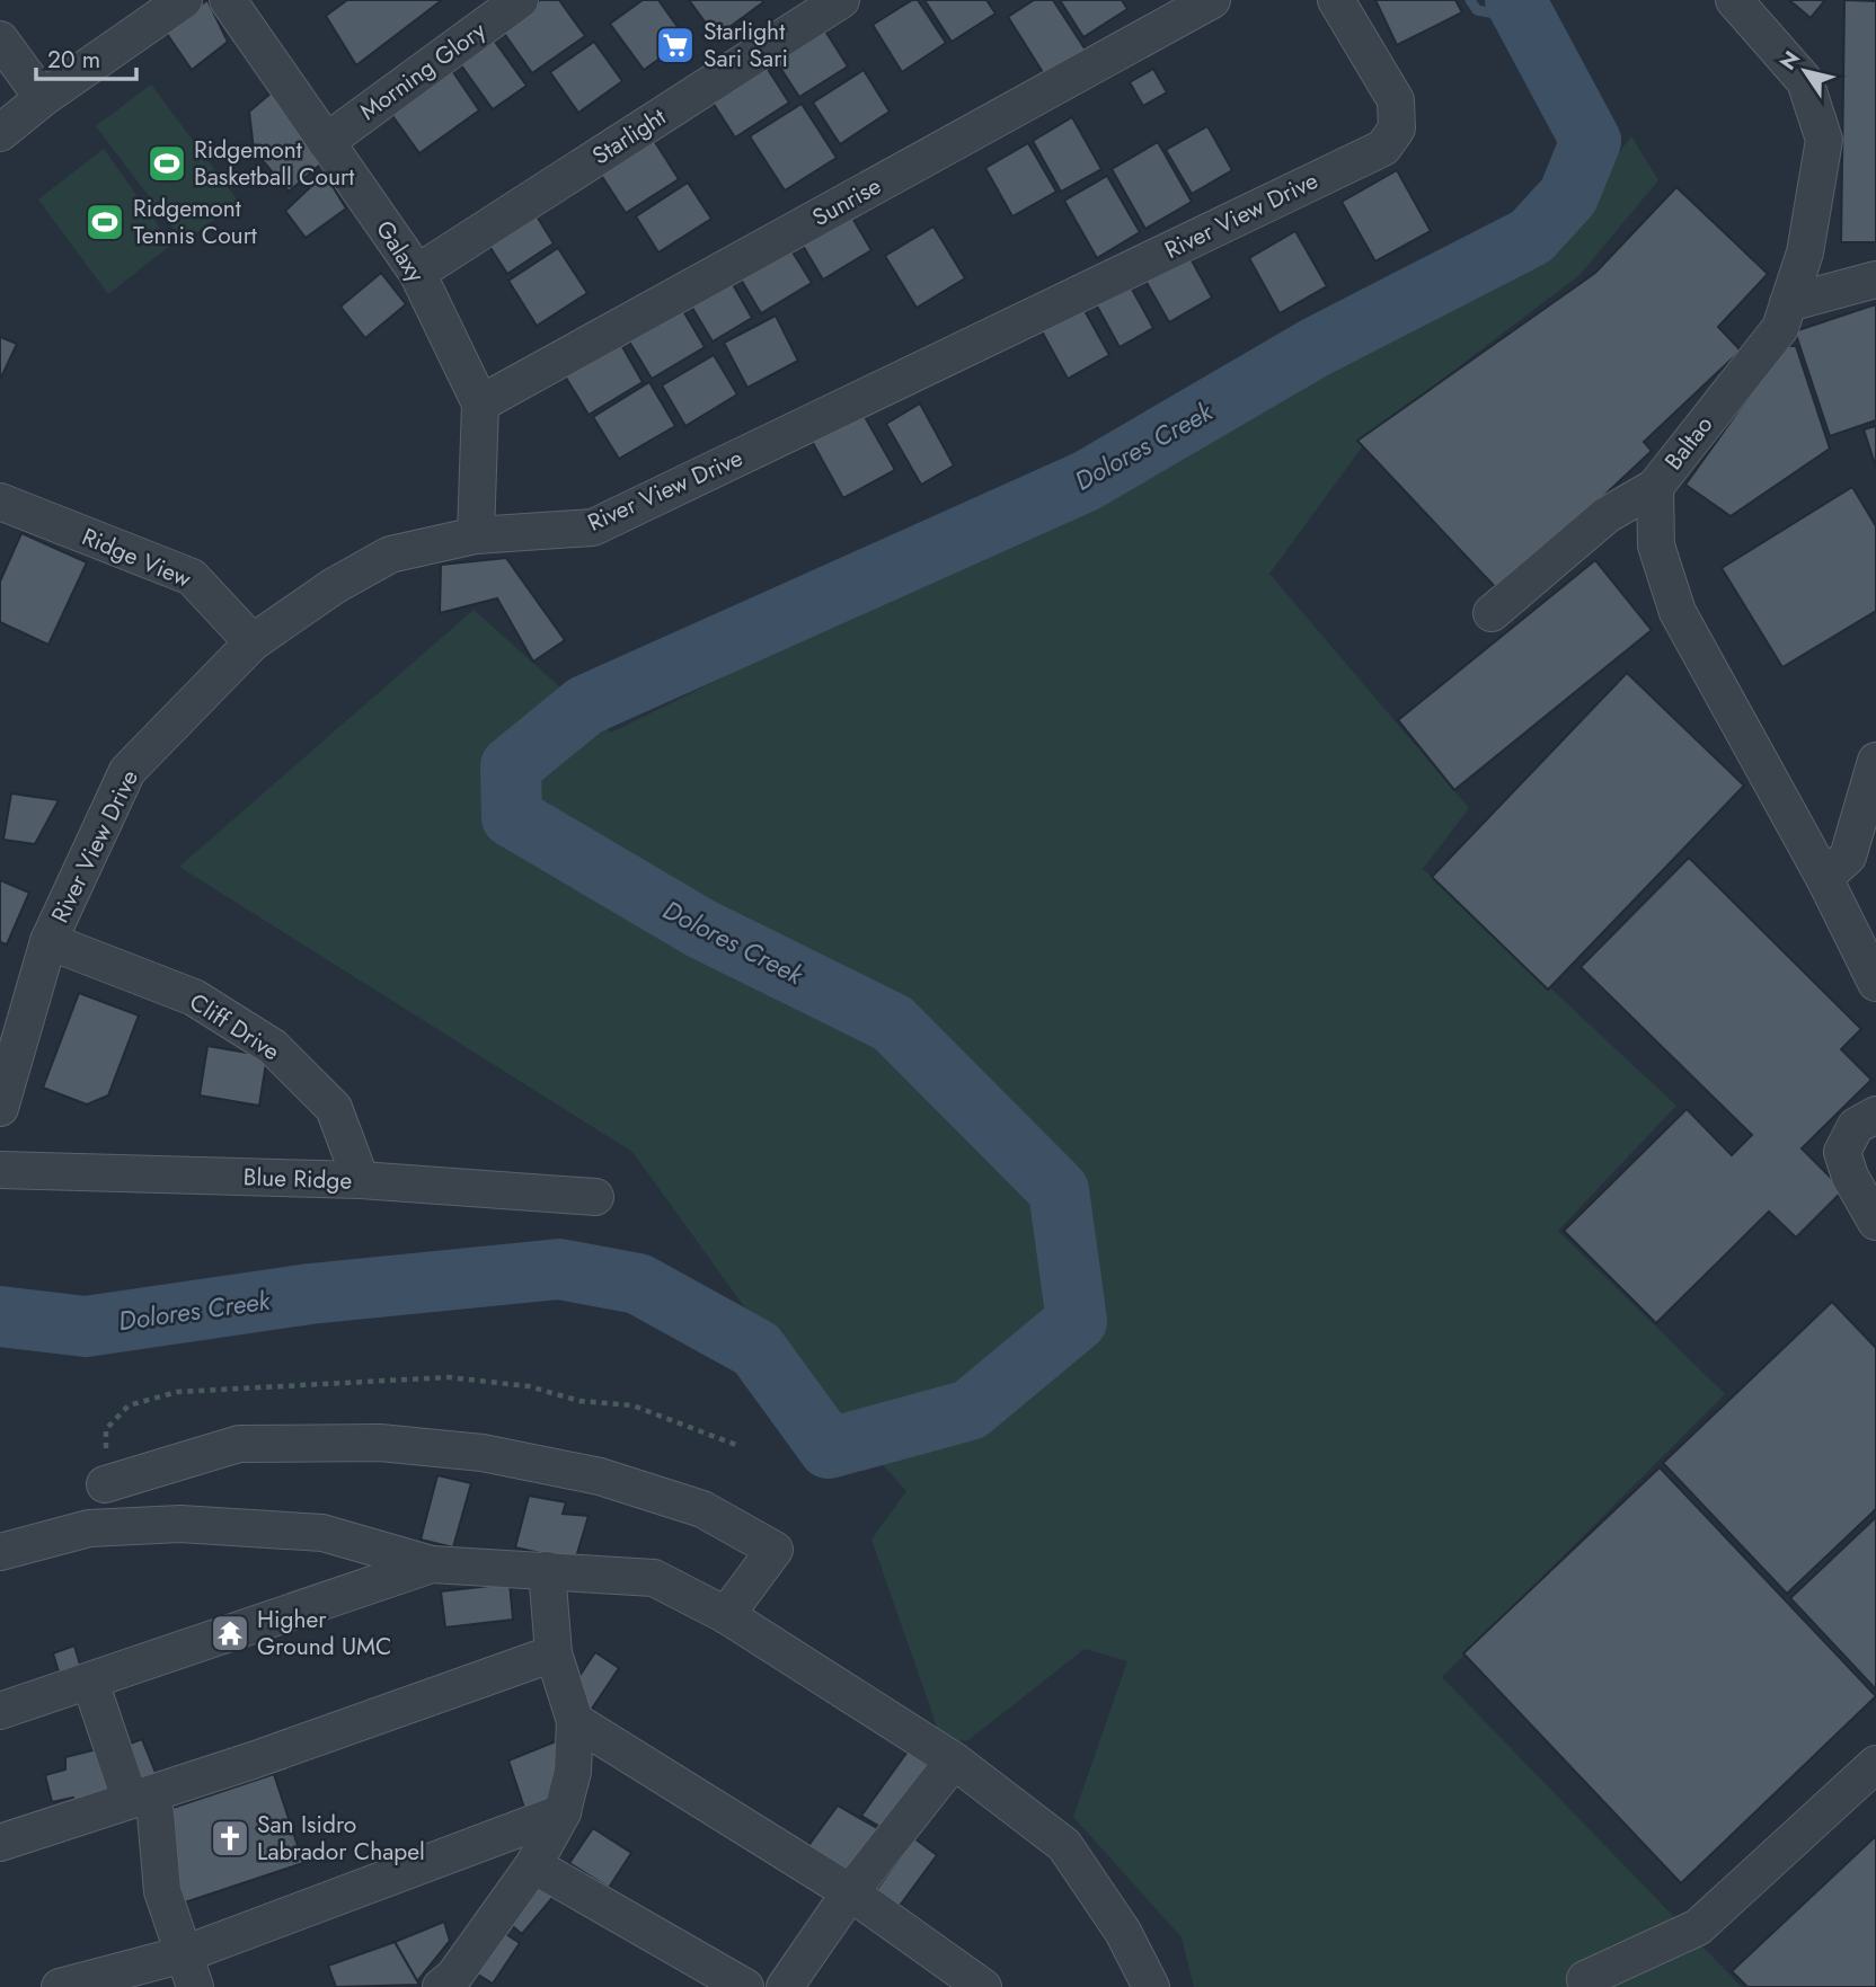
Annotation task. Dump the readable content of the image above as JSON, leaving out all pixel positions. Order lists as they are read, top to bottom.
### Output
{
  "streets": {
    "street": [
      "Morning Glory",
      "Starlight",
      "Sunrise",
      "River View Drive",
      "Galaxy",
      "Baltao",
      "Ridge View",
      "Cliff Drive",
      "Blue Ridge"
    ]
  },
  "crossings": [
    ["Morning Glory", "Galaxy"],
    ["Starlight", "Galaxy"],
    ["Sunrise", "Galaxy"],
    ["River View Drive", "Galaxy"],
    ["River View Drive", "Ridge View"],
    ["River View Drive", "Cliff Drive"],
    ["Cliff Drive", "Blue Ridge"]
  ],
  "water": ["Dolores Creek"],
  "places": {
    "supermarket": ["Starlight Sari Sari"],
    "sports": ["Ridgemont Basketball Court", "Ridgemont Tennis Court"],
    "temple": ["Higher Ground UMC"],
    "church": ["San Isidro Labrador Chapel"]
  },
  "scale_bar": "20 m",
  "north": "top left"
}
